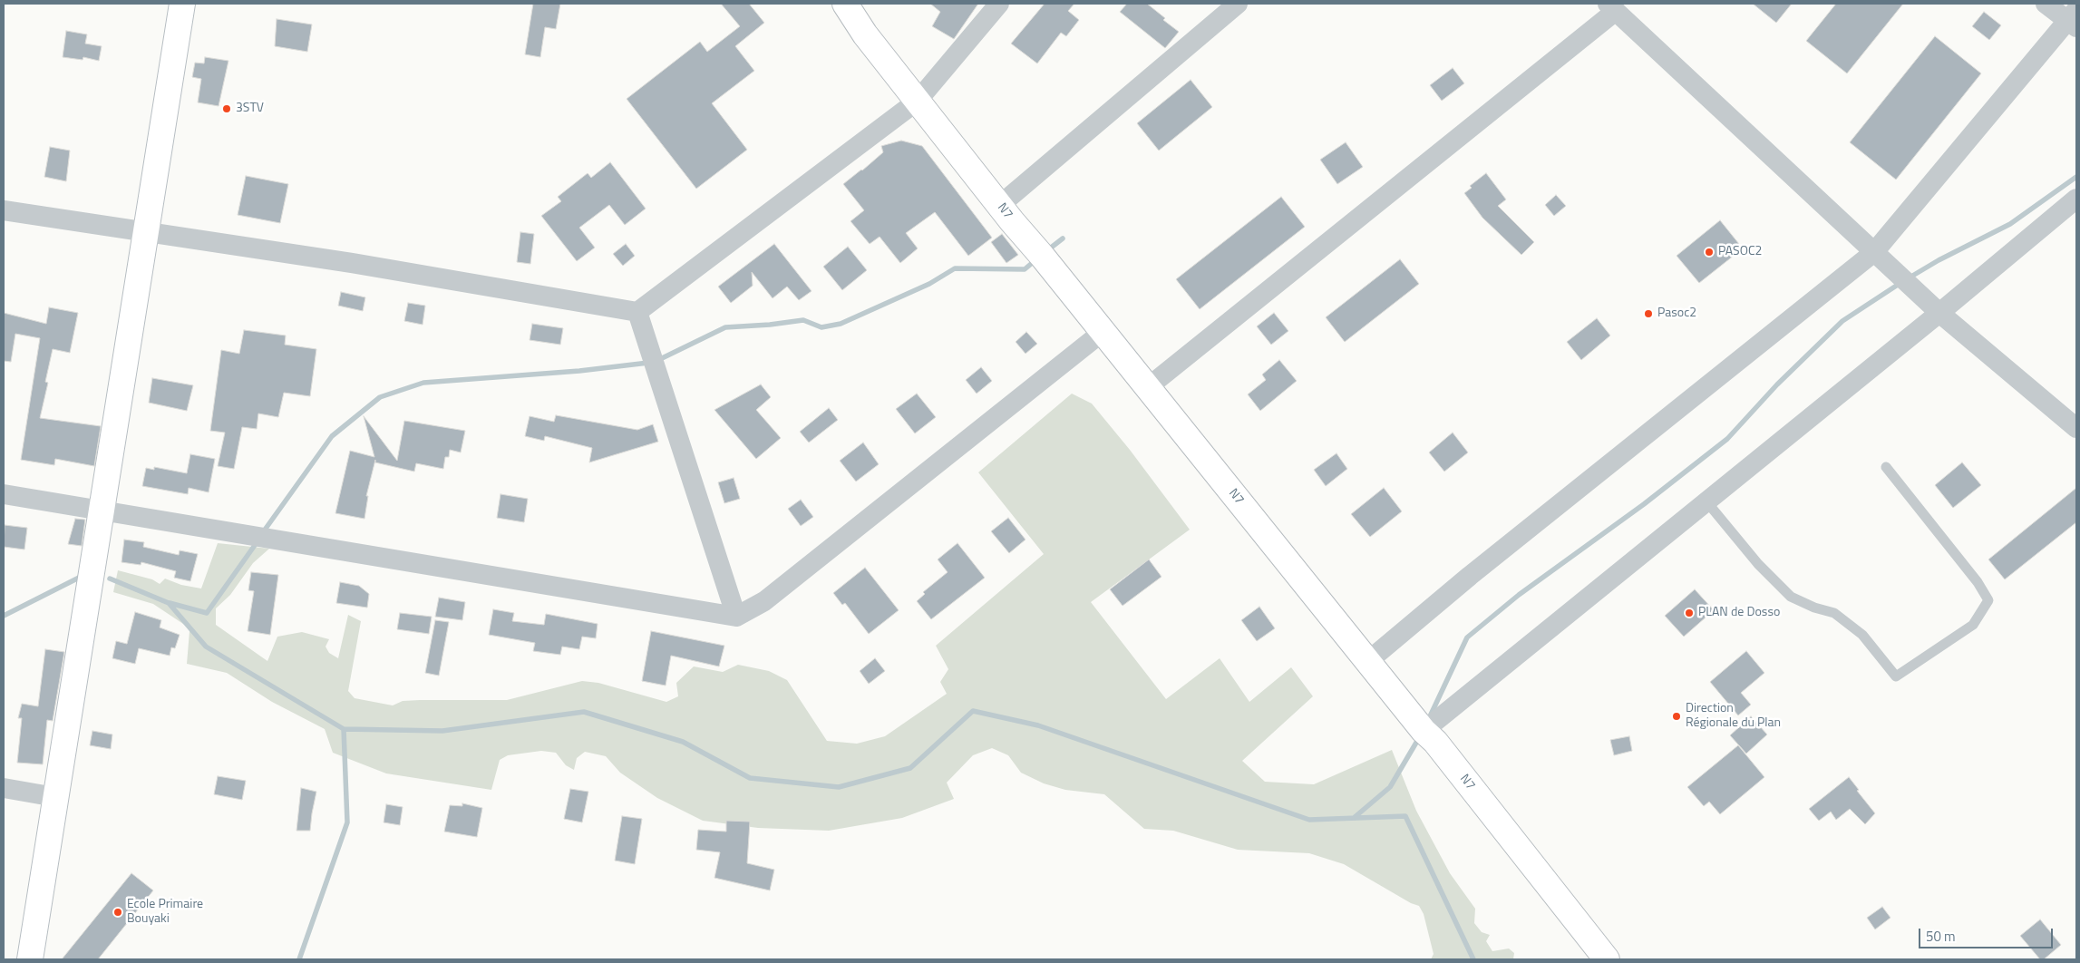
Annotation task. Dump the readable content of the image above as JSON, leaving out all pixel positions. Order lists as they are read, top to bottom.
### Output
{
  "streets": {
    "main road": ["N7"]
  },
  "places": [
    "3STV",
    "PASOC2",
    "Pasoc2",
    "PLAN de Dosso",
    "Direction Régionale du Plan",
    "Ecole Primaire Bouyaki"
  ],
  "scale_bar": "50 m"
}
